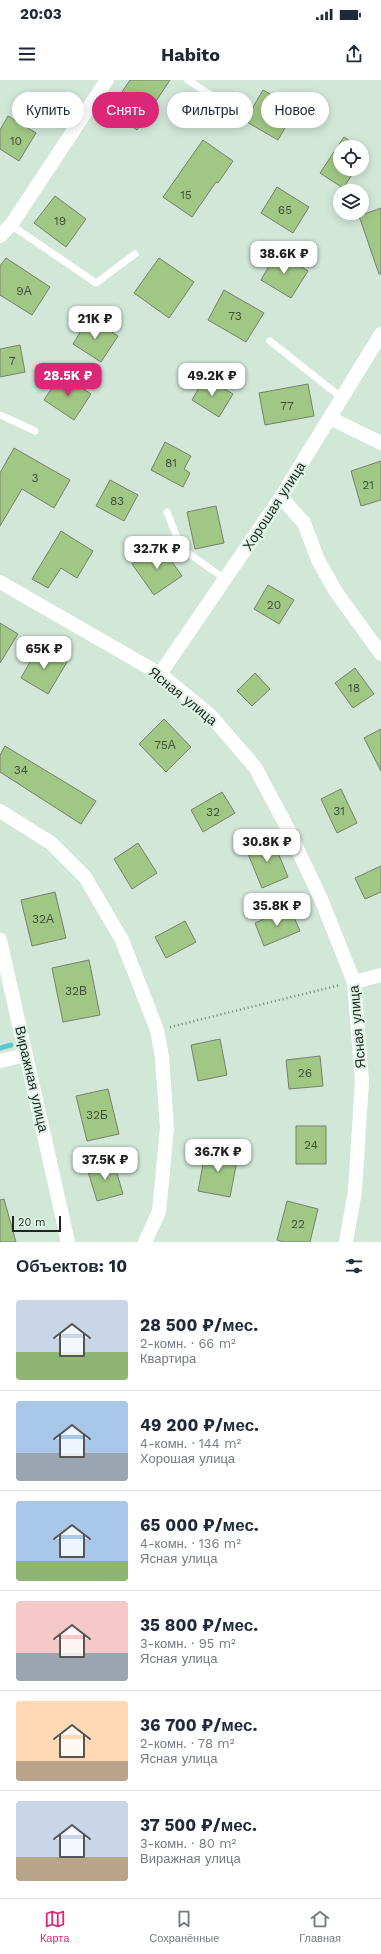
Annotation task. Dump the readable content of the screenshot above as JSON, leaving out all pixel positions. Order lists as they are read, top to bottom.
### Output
{
  "streets": {
    "street": ["Хорошая улица", "Ясная улица", "Виражная улица"]
  },
  "crossings": [
    ["Хорошая улица", "Ясная улица"]
  ],
  "house_numbers": [
    "10",
    "15",
    "65",
    "19",
    "9А",
    "73",
    "7",
    "77",
    "81",
    "3",
    "21",
    "83",
    "20",
    "18",
    "75А",
    "34",
    "31",
    "32",
    "32А",
    "32В",
    "26",
    "32Б",
    "24",
    "22"
  ],
  "scale_bar": "20 m",
  "page": {
    "status": "20:03",
    "header": "Habito",
    "chip": [
      "Купить",
      "Снять",
      "Фильтры",
      "Новое"
    ],
    "price": [
      "38.6K ₽",
      "21K ₽",
      "28.5K ₽",
      "49.2K ₽",
      "32.7K ₽",
      "65K ₽",
      "30.8K ₽",
      "35.8K ₽",
      "36.7K ₽",
      "37.5K ₽"
    ],
    "scale": "20 m",
    "heading": "Объектов: 10",
    "list": [
      {
        "name": "28 500 ₽/мес.",
        "note": "2-комн. · 66 m² · Квартира"
      },
      {
        "name": "49 200 ₽/мес.",
        "note": "4-комн. · 144 m² · Хорошая улица"
      },
      {
        "name": "65 000 ₽/мес.",
        "note": "4-комн. · 136 m² · Ясная улица"
      },
      {
        "name": "35 800 ₽/мес.",
        "note": "3-комн. · 95 m² · Ясная улица"
      },
      {
        "name": "36 700 ₽/мес.",
        "note": "2-комн. · 78 m² · Ясная улица"
      },
      {
        "name": "37 500 ₽/мес.",
        "note": "3-комн. · 80 m² · Виражная улица"
      }
    ],
    "tabs": ["Карта", "Сохранённые", "Главная"]
  }
}
